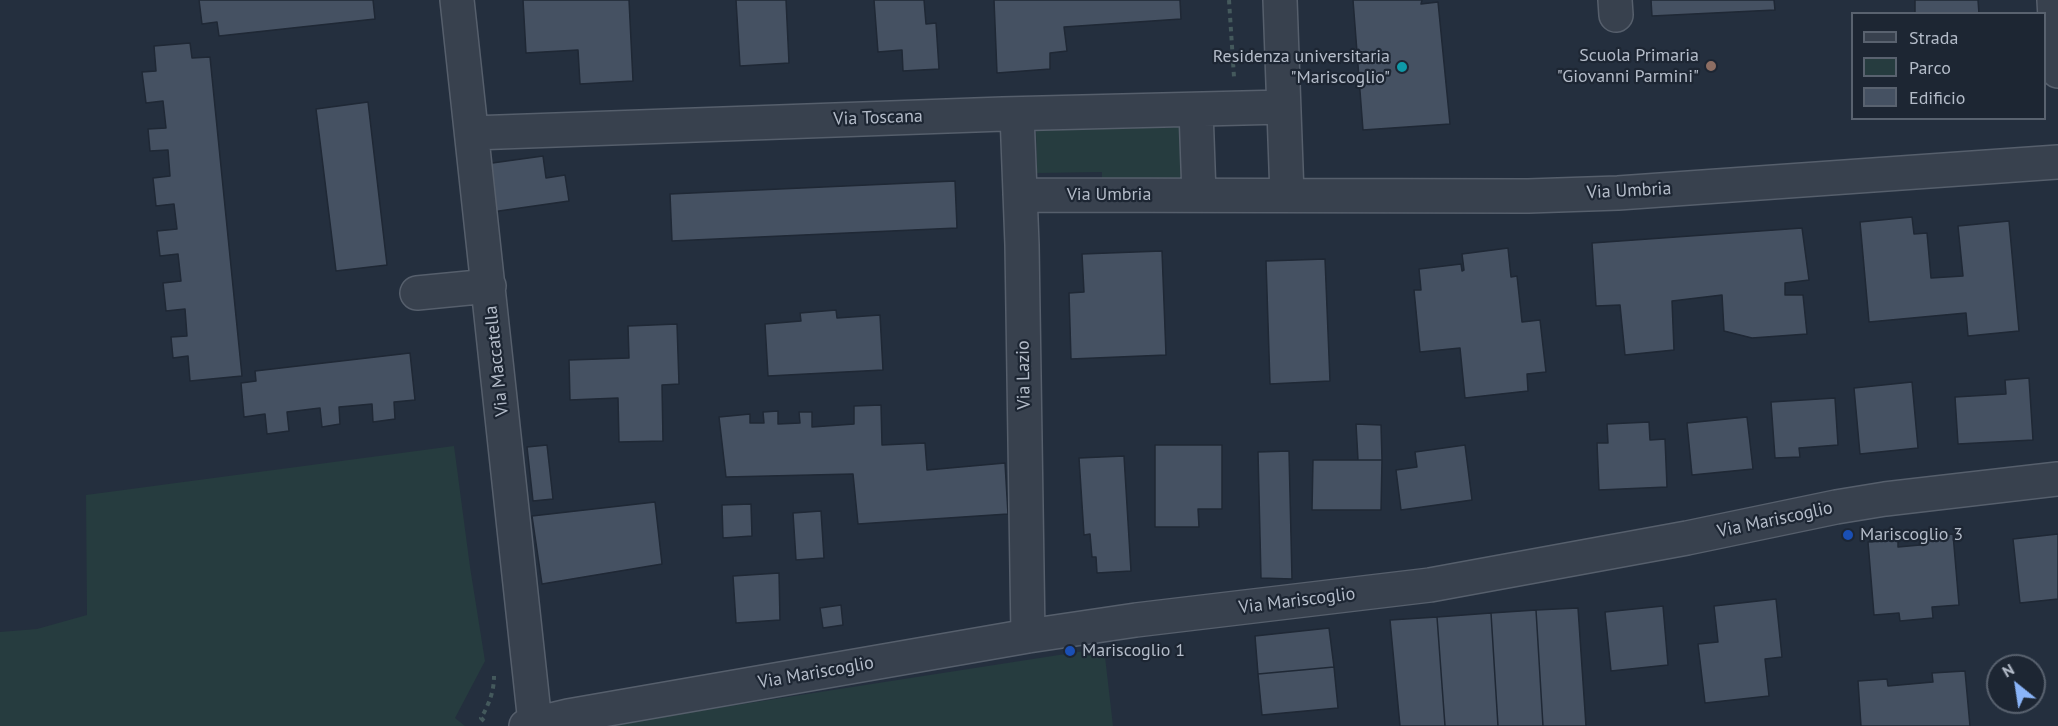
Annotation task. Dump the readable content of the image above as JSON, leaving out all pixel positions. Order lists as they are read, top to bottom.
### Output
{
  "streets": {
    "street": [
      "Via Toscana",
      "Via Umbria",
      "Via Maccatella",
      "Via Lazio",
      "Via Mariscoglio"
    ]
  },
  "crossings": [
    ["Via Toscana", "Via Maccatella"],
    ["Via Toscana", "Via Lazio"],
    ["Via Umbria", "Via Lazio"],
    ["Via Maccatella", "Via Mariscoglio"],
    ["Via Lazio", "Via Mariscoglio"]
  ],
  "places": [
    "Scuola Primaria \"Giovanni Parmini\"",
    "Residenza universitaria \"Mariscoglio\"",
    "Mariscoglio 3",
    "Mariscoglio 1"
  ],
  "legend": ["Strada", "Parco", "Edificio"],
  "north": "top left"
}
